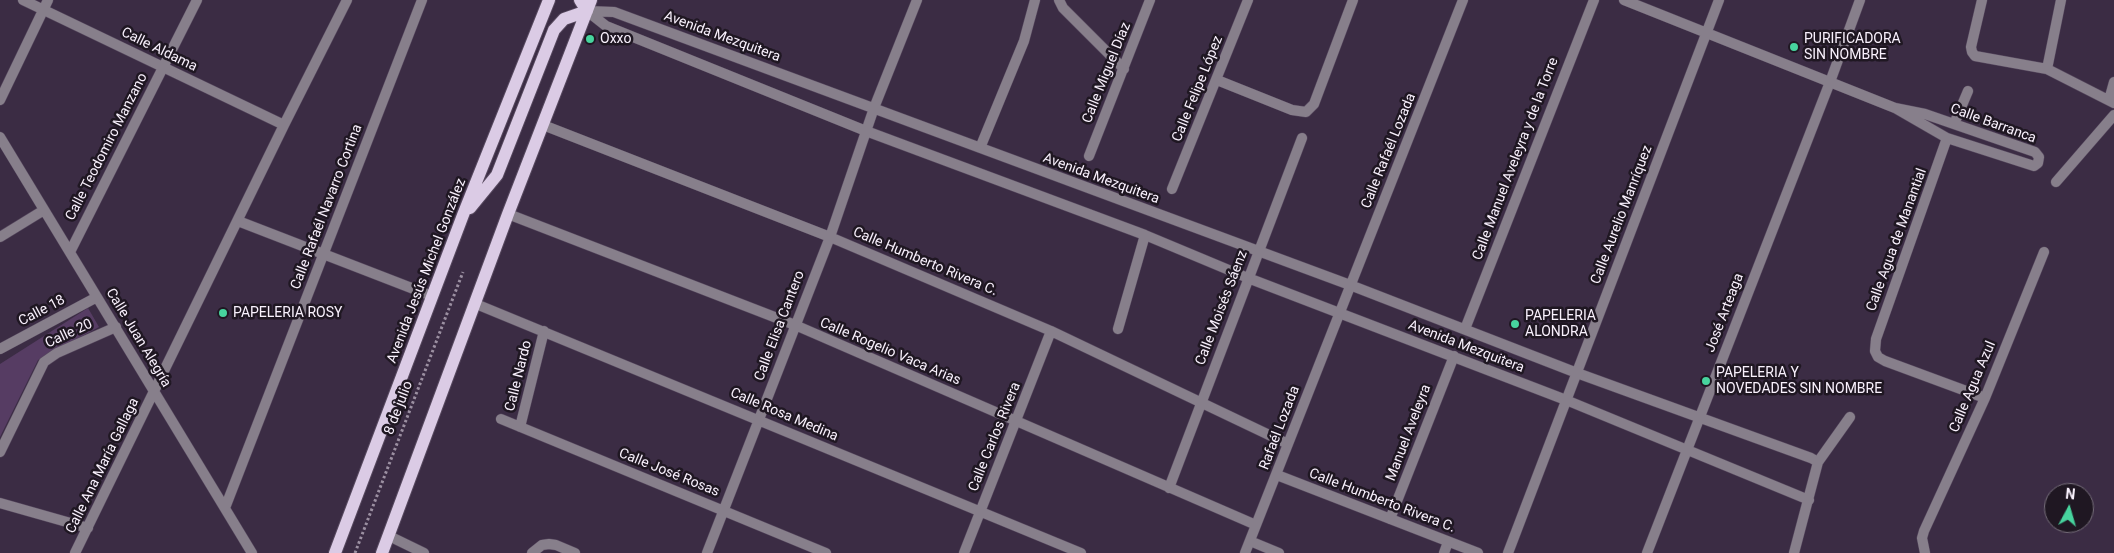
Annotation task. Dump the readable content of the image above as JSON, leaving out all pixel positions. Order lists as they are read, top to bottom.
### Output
{
  "streets": {
    "main road": ["Avenida Jesús Michel González"],
    "street": [
      "Avenida Mezquitera",
      "Calle Aldama",
      "Calle Miguel Díaz",
      "Calle Felipe López",
      "Calle Barranca",
      "Calle Teodomiro Manzano",
      "Calle Rafaél Lozada",
      "Calle Manuel Aveleyra y de la Torre",
      "Calle Rafaél Navarro Cortina",
      "Calle Aurelio Manríquez",
      "Calle Agua de Manantial",
      "Calle Humberto Rivera C.",
      "Calle Moisés Sáenz",
      "Calle 18",
      "José Arteaga",
      "Calle Elisa Cantero",
      "Calle 20",
      "Calle Juan Alegría",
      "Calle Rogelio Vaca Arias",
      "Calle Nardo",
      "Calle Agua Azul",
      "Calle Rosa Medina",
      "Rafaél Lozada",
      "Manuel Aveleyra",
      "Calle Carlos Rivera",
      "Calle Ana María Gallaga",
      "Calle José Rosas"
    ],
    "path": ["8 de julio"]
  },
  "crossings": [
    ["Avenida Mezquitera", "Calle Rafaél Lozada"],
    ["Avenida Mezquitera", "Calle Manuel Aveleyra y de la Torre"],
    ["Avenida Mezquitera", "Calle Aurelio Manríquez"],
    ["Avenida Mezquitera", "Calle Moisés Sáenz"],
    ["Avenida Mezquitera", "José Arteaga"],
    ["Avenida Mezquitera", "Calle Elisa Cantero"],
    ["Avenida Mezquitera", "Rafaél Lozada"],
    ["Avenida Mezquitera", "Manuel Aveleyra"],
    ["Calle Aldama", "Calle Teodomiro Manzano"],
    ["Calle Barranca", "Calle Aurelio Manríquez"],
    ["Calle Barranca", "Calle Agua de Manantial"],
    ["Calle Barranca", "José Arteaga"],
    ["Calle Teodomiro Manzano", "Calle Juan Alegría"],
    ["Calle Rafaél Lozada", "Rafaél Lozada"],
    ["Calle Rafaél Navarro Cortina", "Calle Juan Alegría"],
    ["Calle Agua de Manantial", "Calle Agua Azul"],
    ["Calle Humberto Rivera C.", "Calle Moisés Sáenz"],
    ["Calle Humberto Rivera C.", "Calle Elisa Cantero"],
    ["Calle Humberto Rivera C.", "Rafaél Lozada"],
    ["Calle Humberto Rivera C.", "Manuel Aveleyra"],
    ["Calle Humberto Rivera C.", "Calle Carlos Rivera"],
    ["Calle Moisés Sáenz", "Calle Rogelio Vaca Arias"],
    ["Calle 18", "Calle Juan Alegría"],
    ["Calle Elisa Cantero", "Calle Rogelio Vaca Arias"],
    ["Calle Elisa Cantero", "Calle Rosa Medina"],
    ["Calle Elisa Cantero", "Calle José Rosas"],
    ["Calle 20", "Calle Juan Alegría"],
    ["Calle Juan Alegría", "Calle Ana María Gallaga"],
    ["Calle Rogelio Vaca Arias", "Rafaél Lozada"],
    ["Calle Rogelio Vaca Arias", "Calle Carlos Rivera"],
    ["Calle Nardo", "Calle Rosa Medina"],
    ["Calle Nardo", "Calle José Rosas"],
    ["Calle Rosa Medina", "Calle Carlos Rivera"]
  ],
  "places": [
    "Oxxo",
    "PURIFICADORA SIN NOMBRE",
    "PAPELERIA ROSY",
    "PAPELERIA ALONDRA",
    "PAPELERIA Y NOVEDADES SIN NOMBRE"
  ],
  "north": "top"
}
